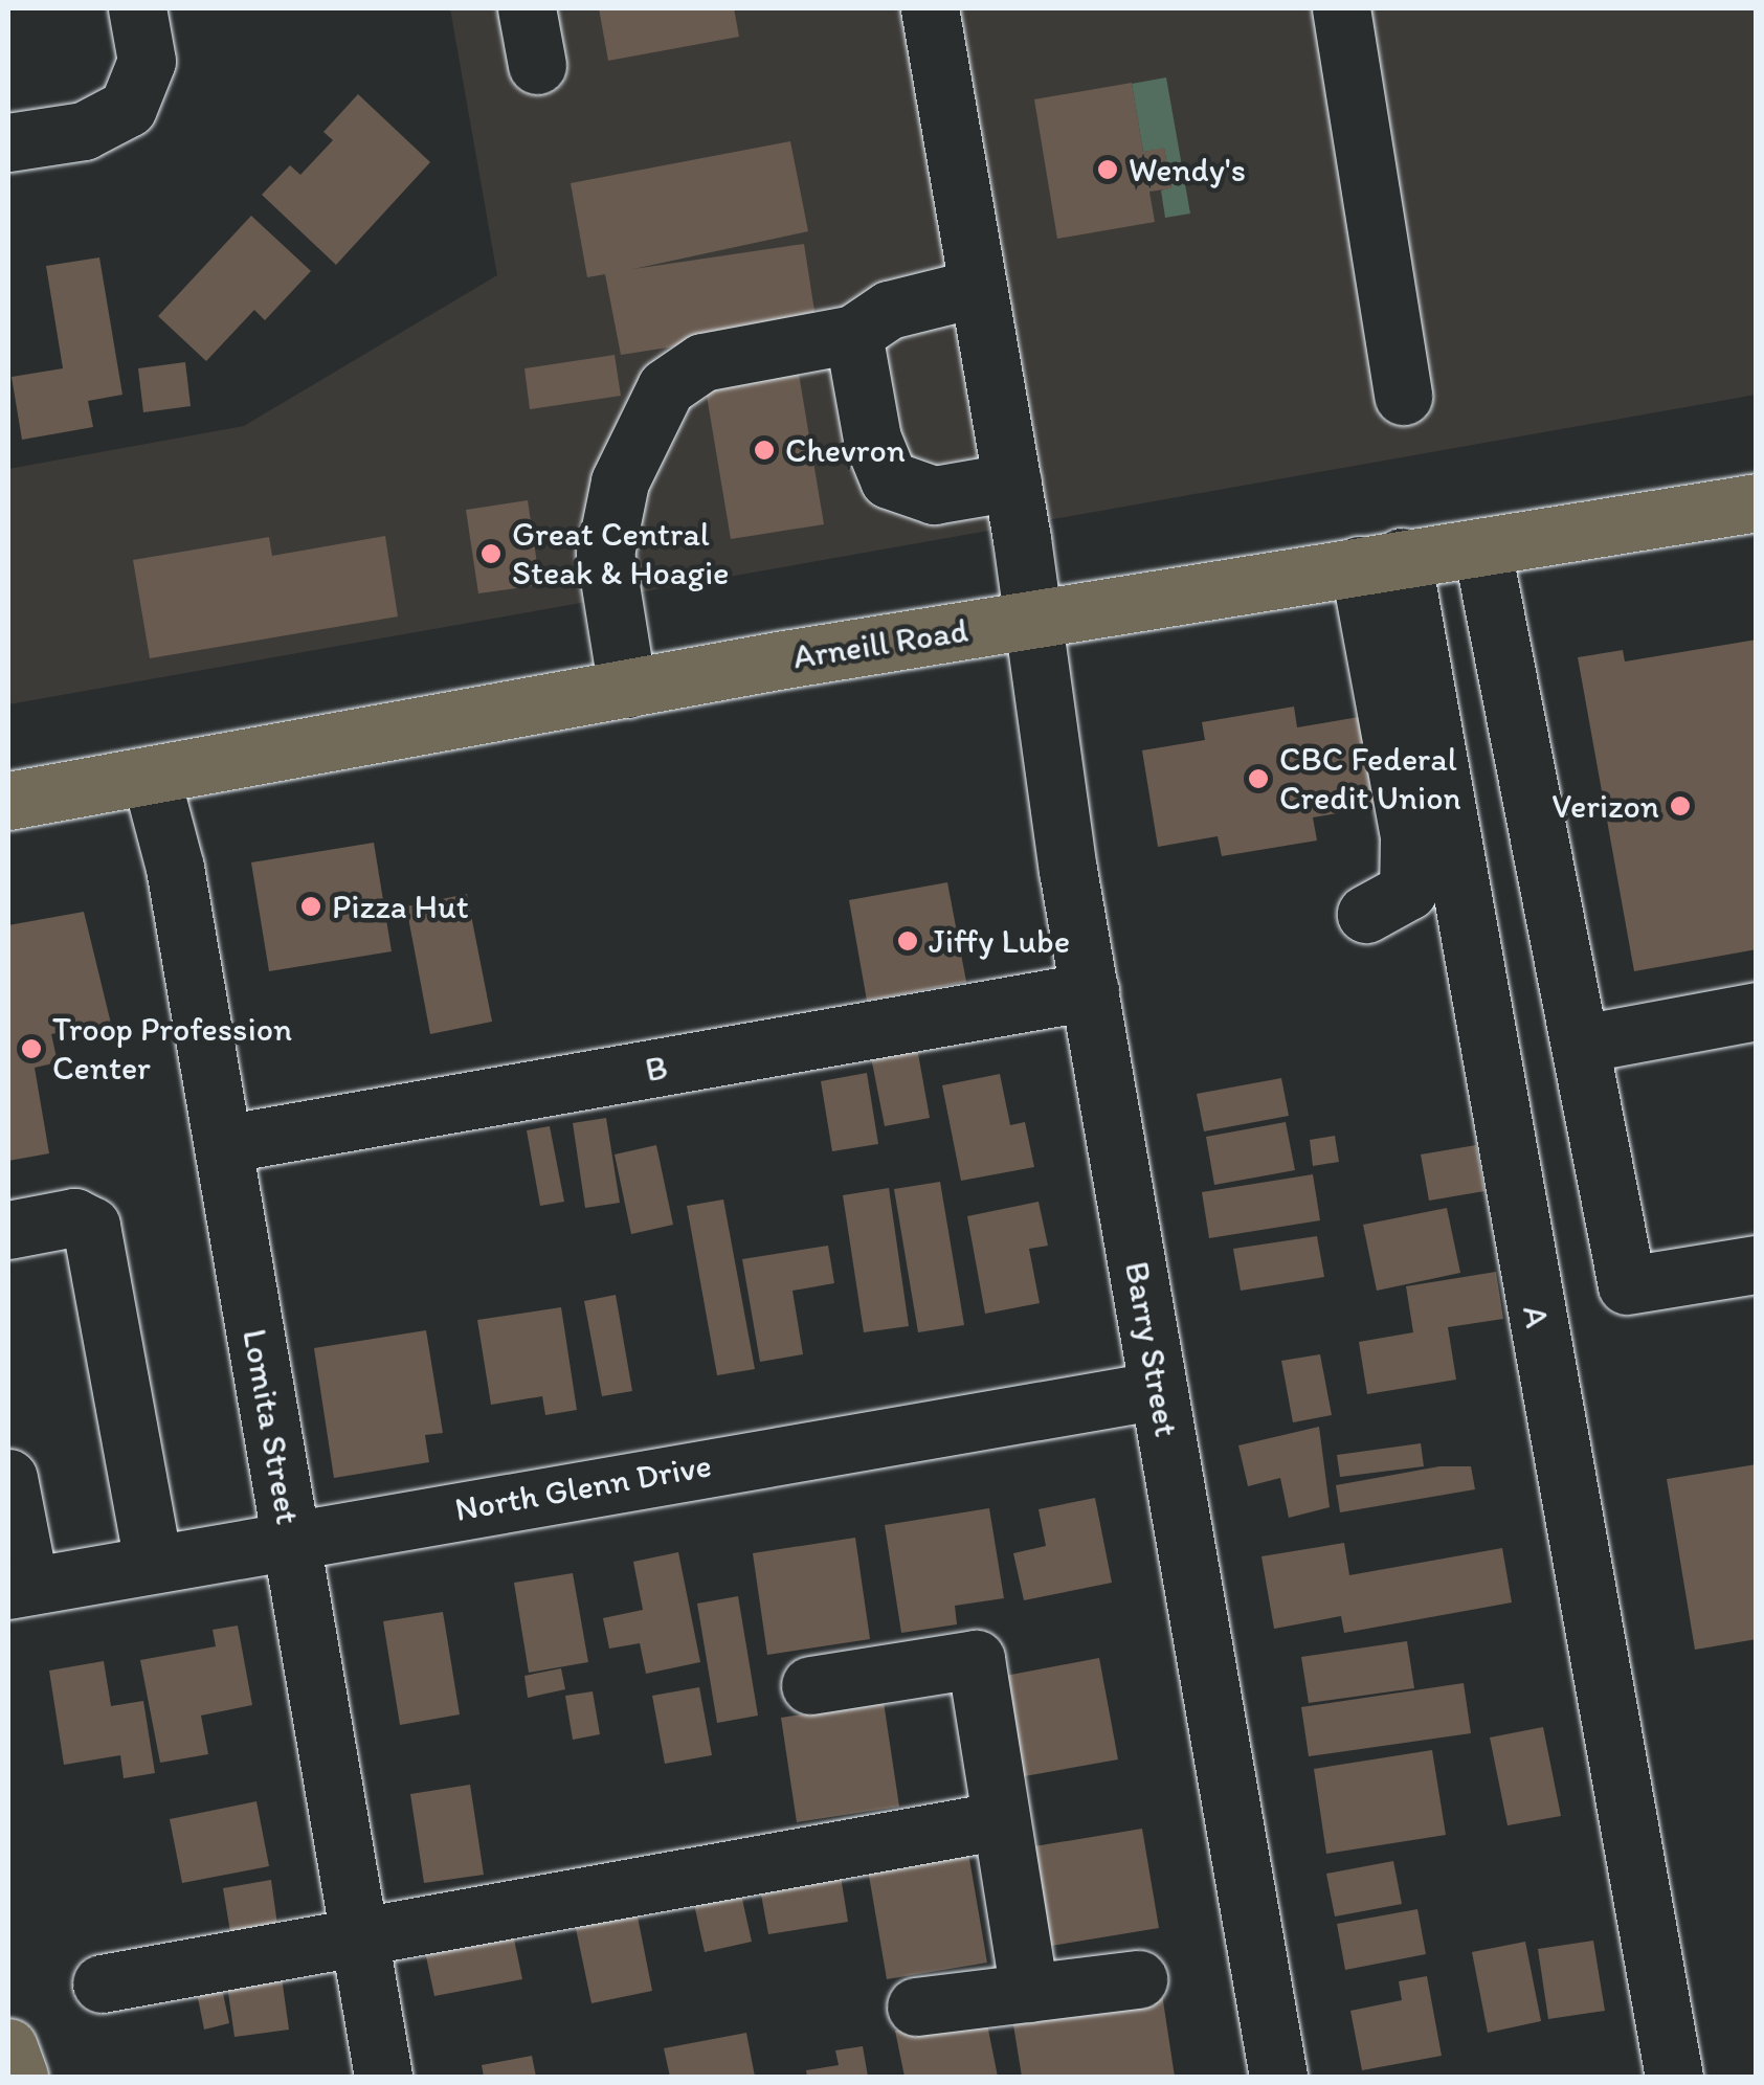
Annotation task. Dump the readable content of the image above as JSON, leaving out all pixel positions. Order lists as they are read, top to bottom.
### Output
{
  "streets": {
    "main road": ["Arneill Road"],
    "street": [
      "B",
      "A",
      "Barry Street",
      "Lomita Street",
      "North Glenn Drive"
    ]
  },
  "crossings": [
    ["Arneill Road", "A"],
    ["Arneill Road", "Barry Street"],
    ["Arneill Road", "Lomita Street"],
    ["B", "Barry Street"],
    ["B", "Lomita Street"],
    ["Barry Street", "North Glenn Drive"],
    ["Lomita Street", "North Glenn Drive"]
  ],
  "places": [
    "Wendy's",
    "Chevron",
    "Great Central Steak & Hoagie",
    "CBC Federal Credit Union",
    "Verizon",
    "Pizza Hut",
    "Jiffy Lube",
    "Troop Profession Center"
  ]
}
